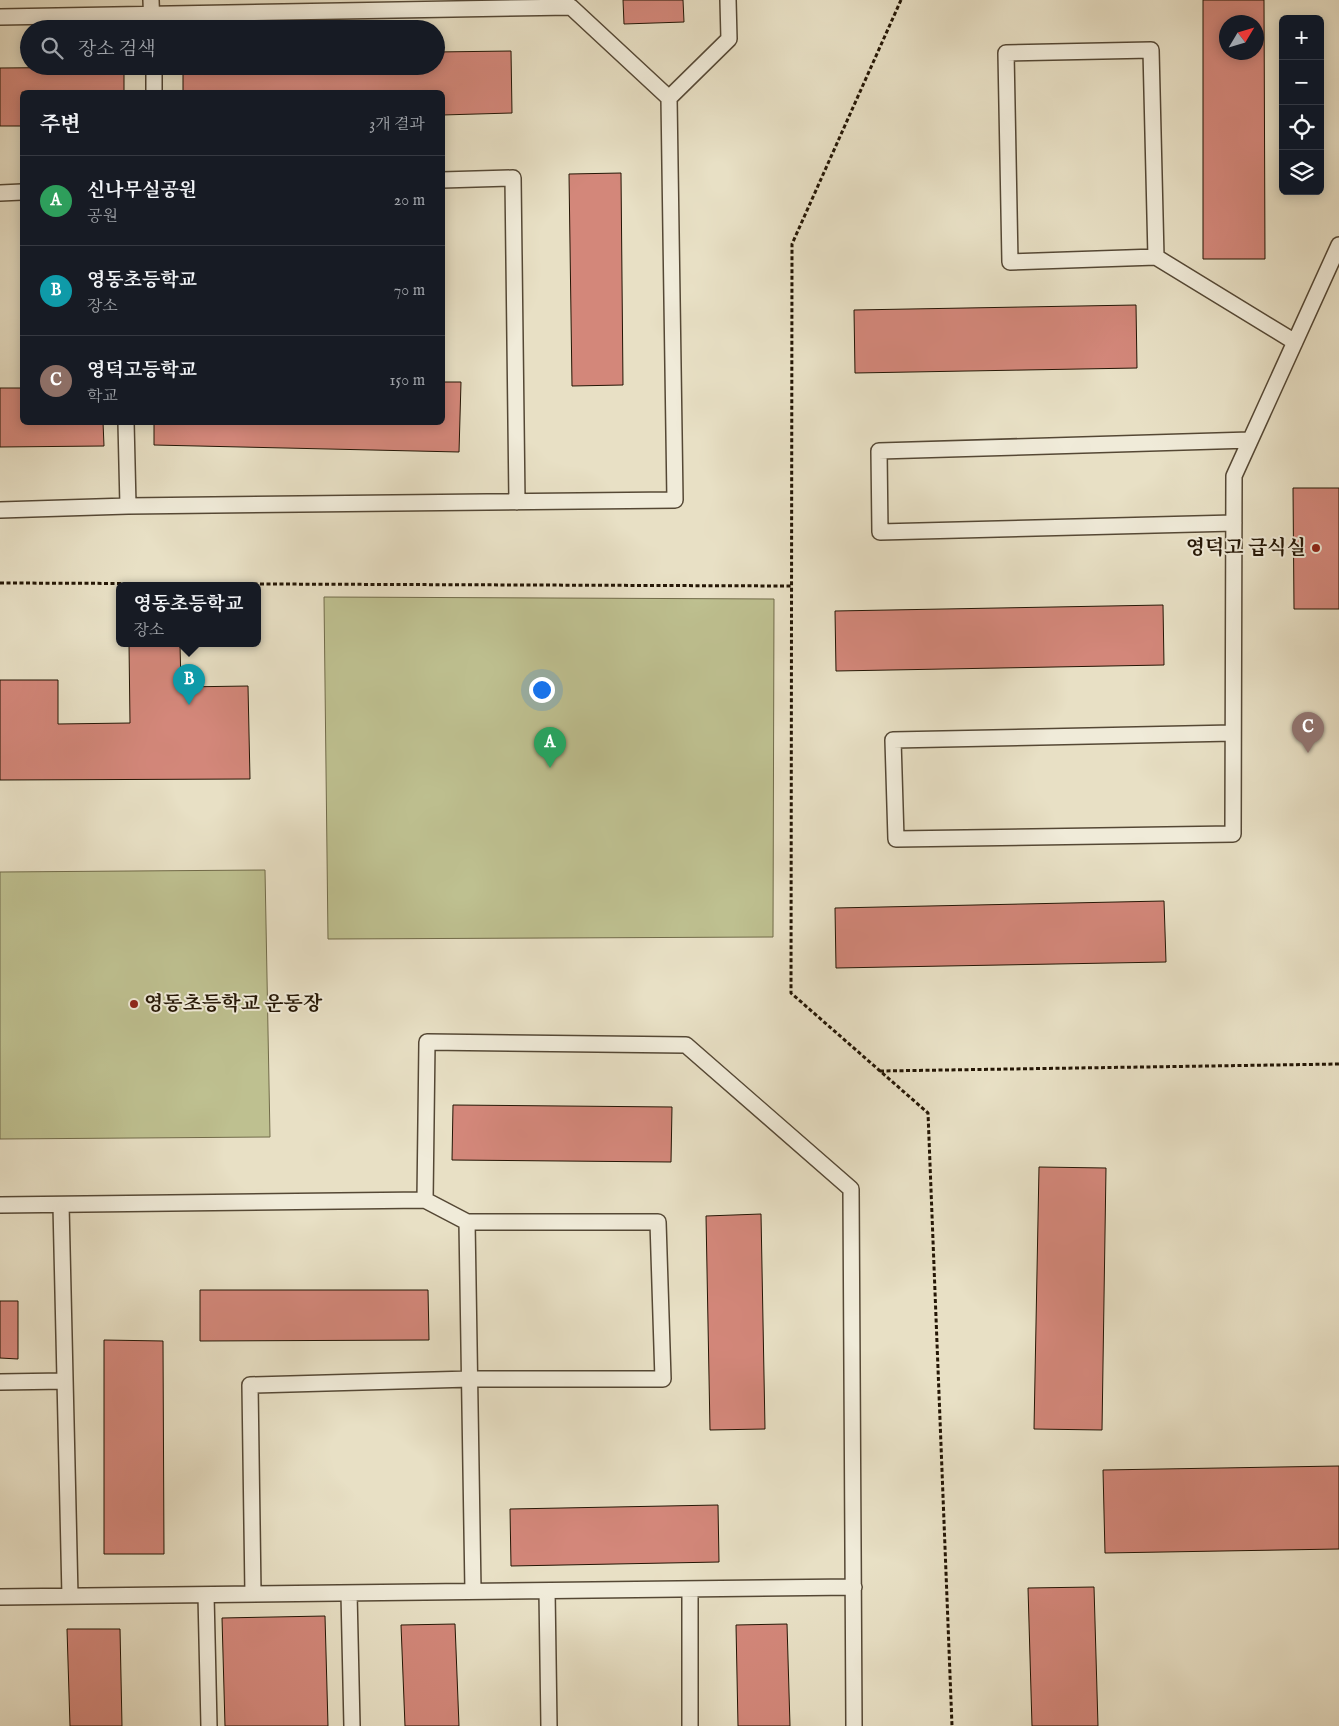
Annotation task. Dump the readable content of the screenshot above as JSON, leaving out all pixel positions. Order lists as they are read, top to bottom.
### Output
{
  "places": ["영덕고 급식실", "영동초등학교 운동장"],
  "north": "top right",
  "page": {
    "map_buttons": ["+", "−"],
    "search": "장소 검색",
    "heading": ["주변", "3개 결과"],
    "list": [
      {
        "mark": "A",
        "name": "신나무실공원",
        "note": "공원",
        "value": "20 m"
      },
      {
        "mark": "B",
        "name": "영동초등학교",
        "note": "장소",
        "value": "70 m"
      },
      {
        "mark": "C",
        "name": "영덕고등학교",
        "note": "학교",
        "value": "150 m"
      }
    ],
    "popup": ["영동초등학교", "장소"],
    "pins": ["B", "C", "A"]
  }
}
